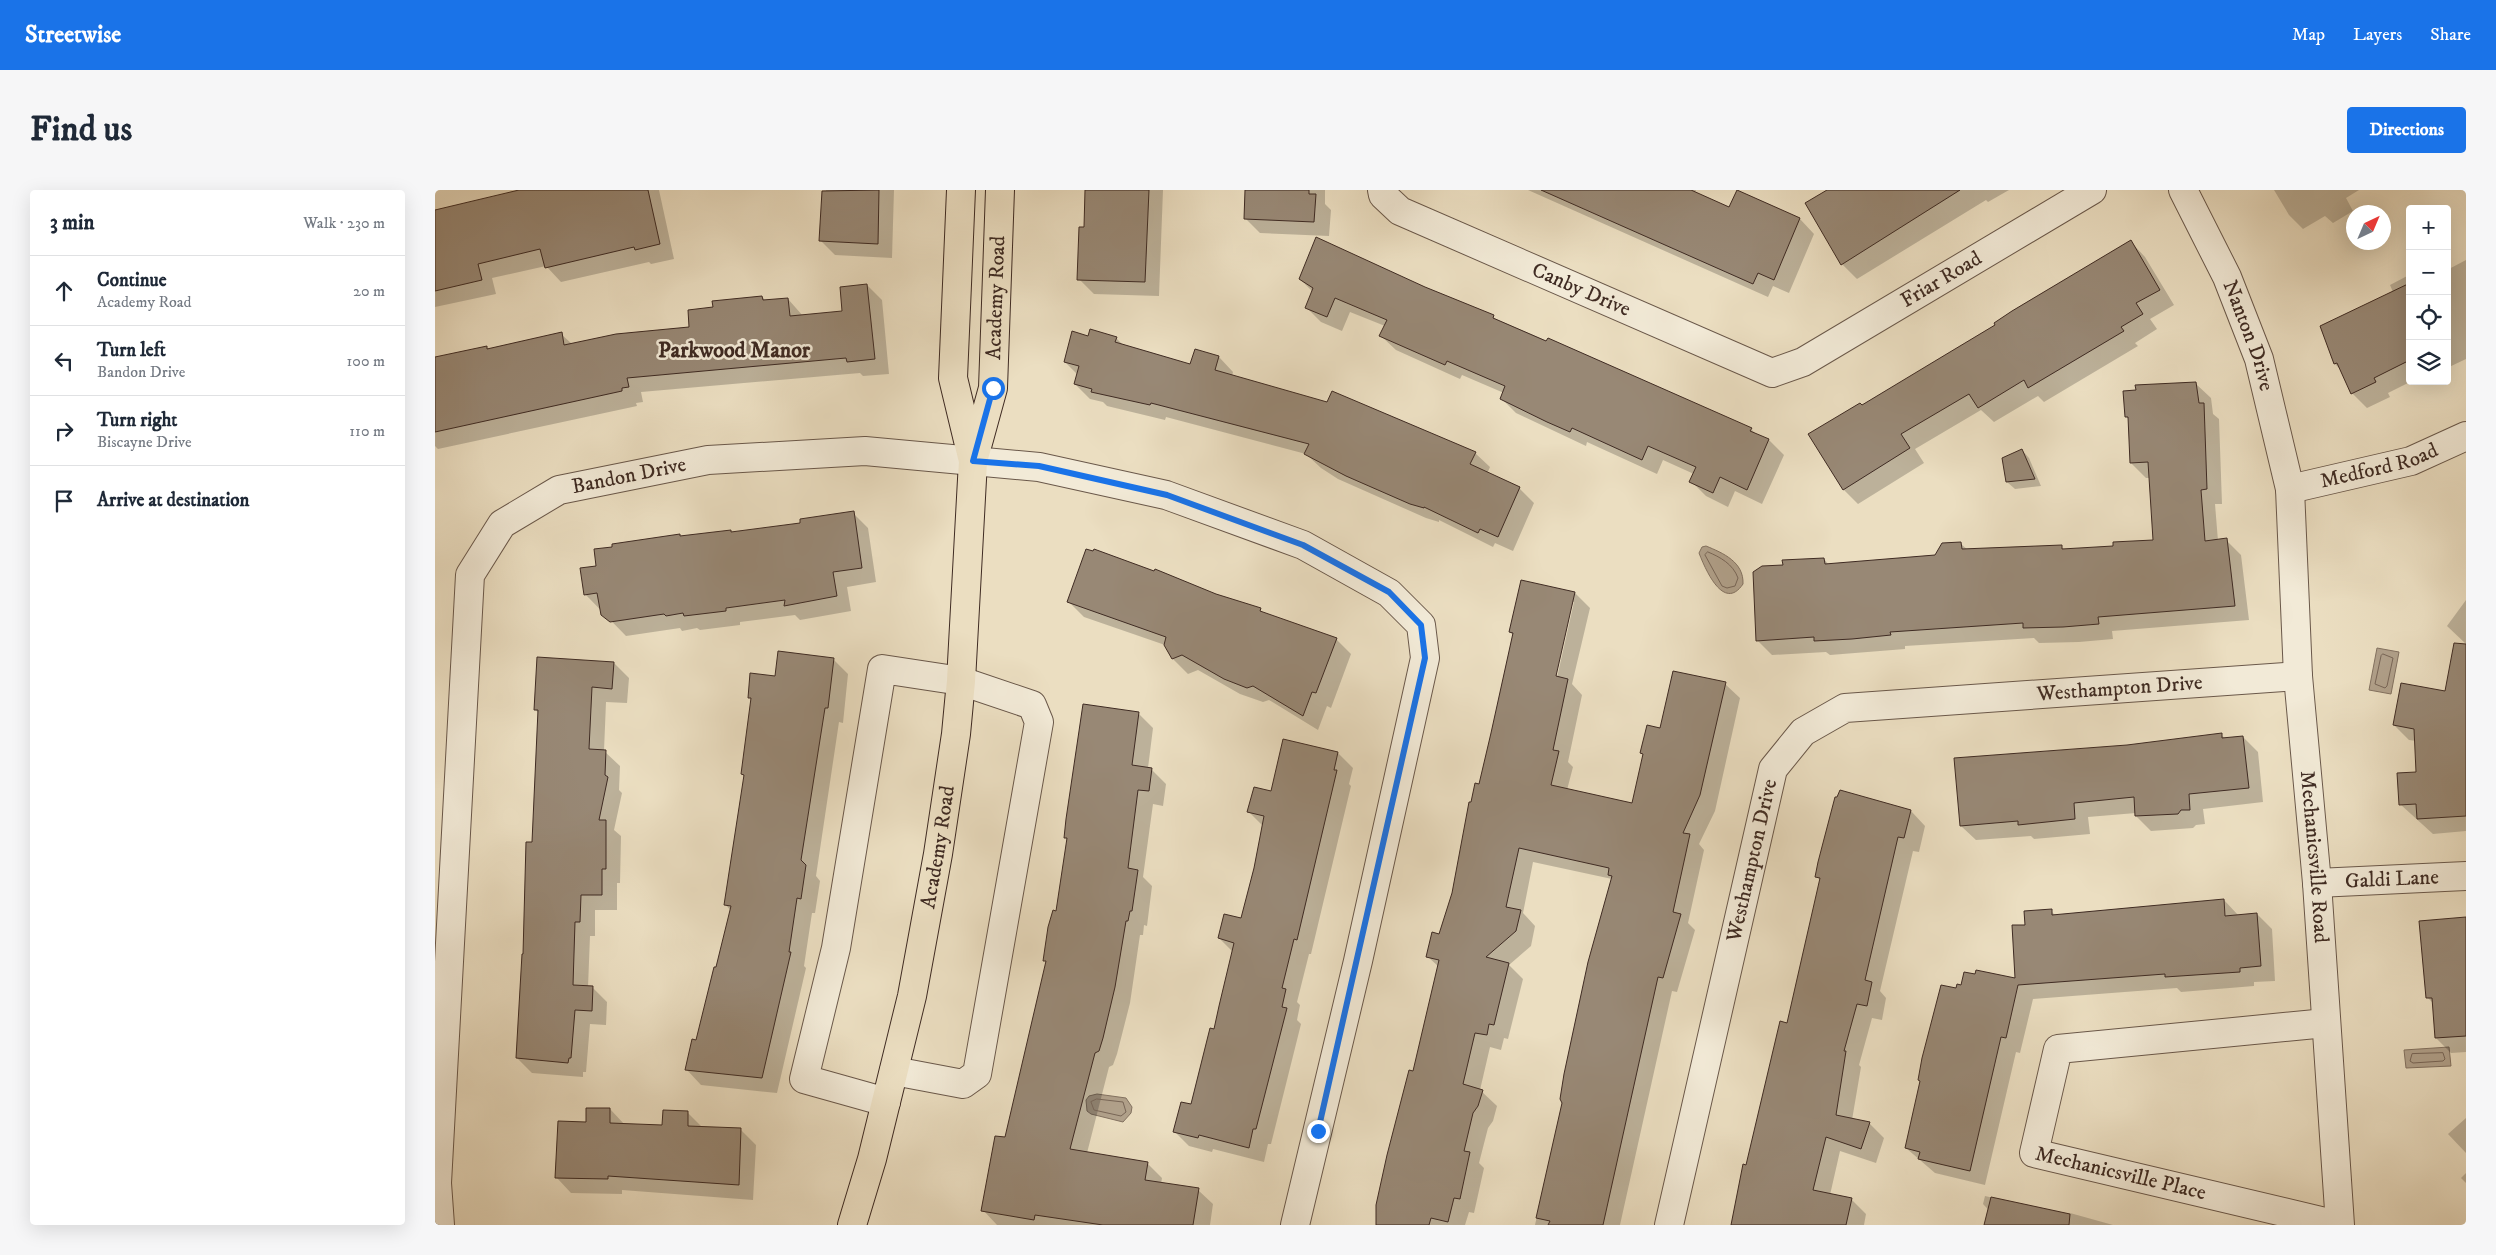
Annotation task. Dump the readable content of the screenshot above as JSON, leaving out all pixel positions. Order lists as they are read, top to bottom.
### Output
{
  "streets": {
    "main road": ["Academy Road"],
    "street": [
      "Friar Road",
      "Canby Drive",
      "Nanton Drive",
      "Medford Road",
      "Bandon Drive",
      "Westhampton Drive",
      "Mechanicsville Road",
      "Galdi Lane",
      "Mechanicsville Place"
    ]
  },
  "crossings": [
    ["Friar Road", "Canby Drive"],
    ["Academy Road", "Bandon Drive"],
    ["Nanton Drive", "Medford Road"],
    ["Nanton Drive", "Mechanicsville Road"],
    ["Medford Road", "Mechanicsville Road"],
    ["Westhampton Drive", "Mechanicsville Road"],
    ["Mechanicsville Road", "Galdi Lane"],
    ["Mechanicsville Road", "Mechanicsville Place"]
  ],
  "districts": ["Parkwood Manor"],
  "north": "top right",
  "page": {
    "header": "Streetwise",
    "nav": ["Map", "Layers", "Share"],
    "buttons": "Directions",
    "title": "Find us",
    "heading": ["3 min", "Walk · 230 m"],
    "map_buttons": ["+", "−"],
    "list": [
      ["Continue", "Academy Road", "20 m"],
      ["Turn left", "Bandon Drive", "100 m"],
      ["Turn right", "Biscayne Drive", "110 m"],
      "Arrive at destination"
    ]
  }
}
